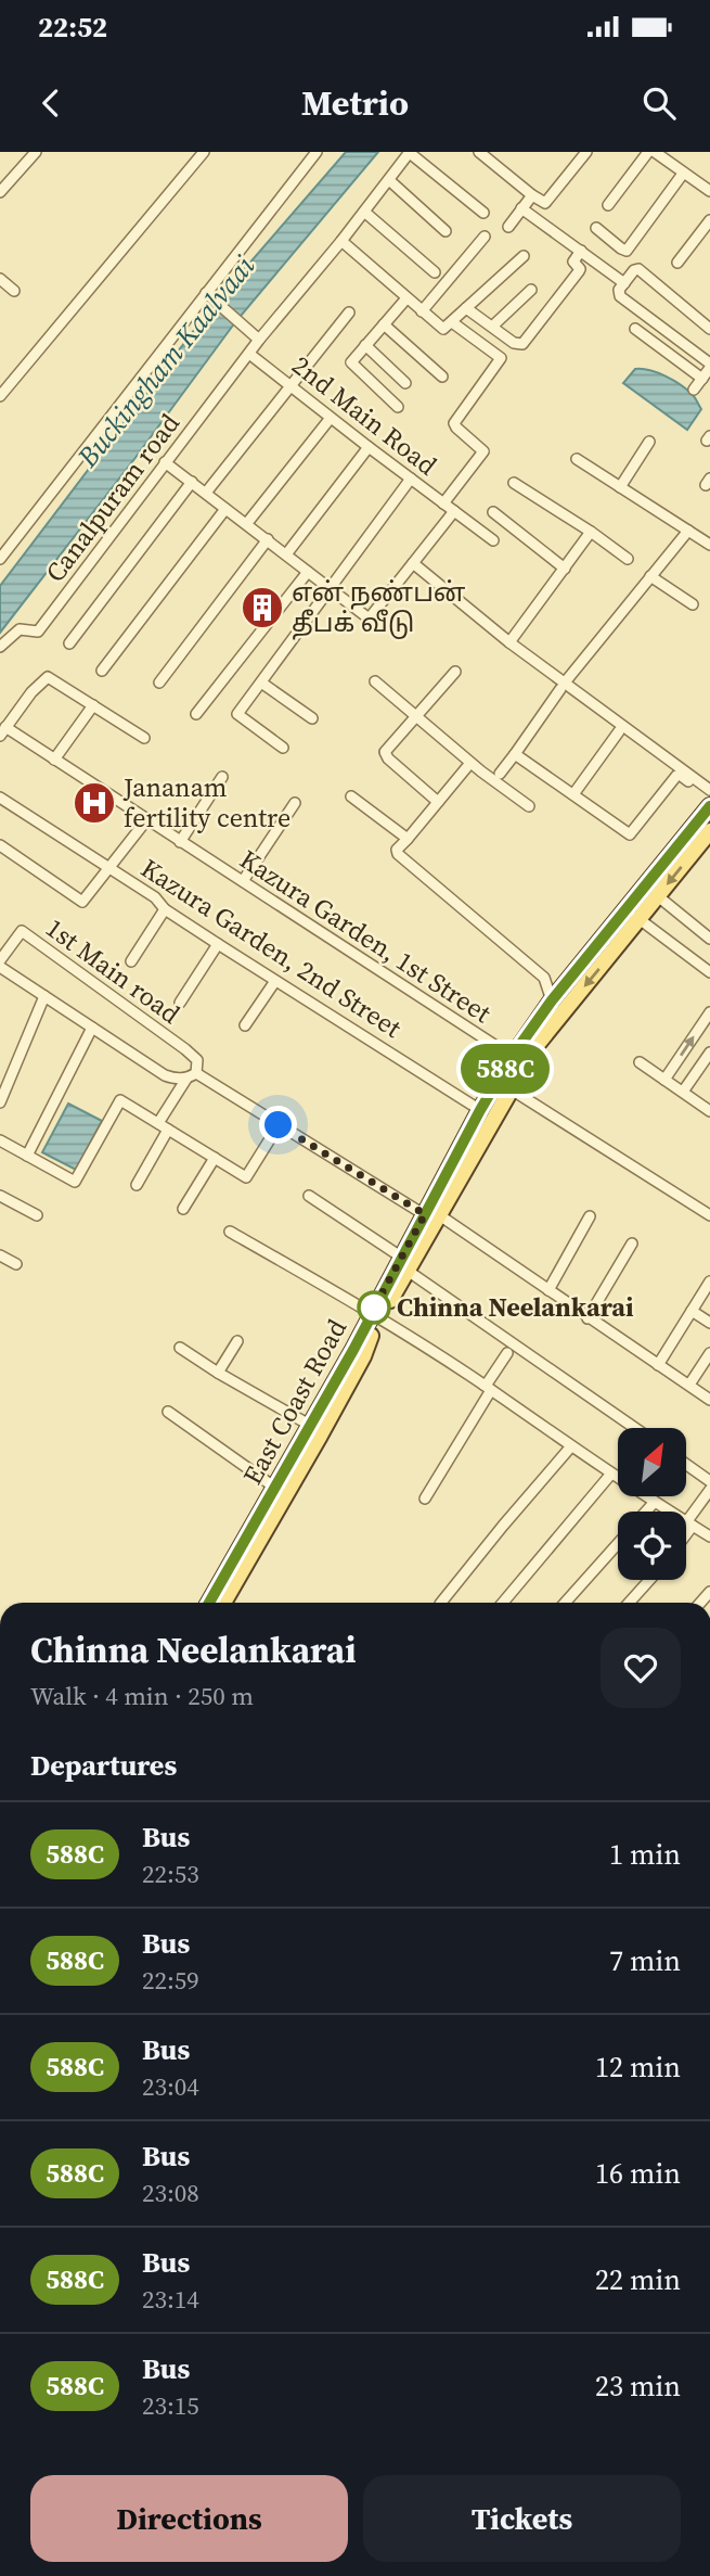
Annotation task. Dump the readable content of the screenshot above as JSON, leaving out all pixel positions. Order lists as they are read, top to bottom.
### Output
{
  "streets": {
    "main road": ["East Coast Road"],
    "street": [
      "2nd Main Road",
      "Canalpuram road",
      "Kazura Garden, 1st Street",
      "Kazura Garden, 2nd Street",
      "1st Main road"
    ]
  },
  "crossings": [
    ["2nd Main Road", "Canalpuram road"],
    ["Kazura Garden, 1st Street", "East Coast Road"],
    ["Kazura Garden, 2nd Street", "East Coast Road"]
  ],
  "water": ["Buckingham Kaalvaai"],
  "places": {
    "building": ["என் நண்பன் தீபக் வீடு"],
    "hospital": ["Jananam fertility centre"],
    "other": ["Chinna Neelankarai"]
  },
  "lines": ["bus line 588C"],
  "north": "top right",
  "page": {
    "status": "22:52",
    "header": "Metrio",
    "on_map": "588C",
    "heading": [
      ["Chinna Neelankarai", "Walk · 4 min · 250 m"],
      "Departures"
    ],
    "list": [
      {
        "mark": "588C",
        "name": "Bus",
        "note": "22:53",
        "value": "1 min"
      },
      {
        "mark": "588C",
        "name": "Bus",
        "note": "22:59",
        "value": "7 min"
      },
      {
        "mark": "588C",
        "name": "Bus",
        "note": "23:04",
        "value": "12 min"
      },
      {
        "mark": "588C",
        "name": "Bus",
        "note": "23:08",
        "value": "16 min"
      },
      {
        "mark": "588C",
        "name": "Bus",
        "note": "23:14",
        "value": "22 min"
      },
      {
        "mark": "588C",
        "name": "Bus",
        "note": "23:15",
        "value": "23 min"
      }
    ],
    "buttons": ["Directions", "Tickets"]
  }
}
